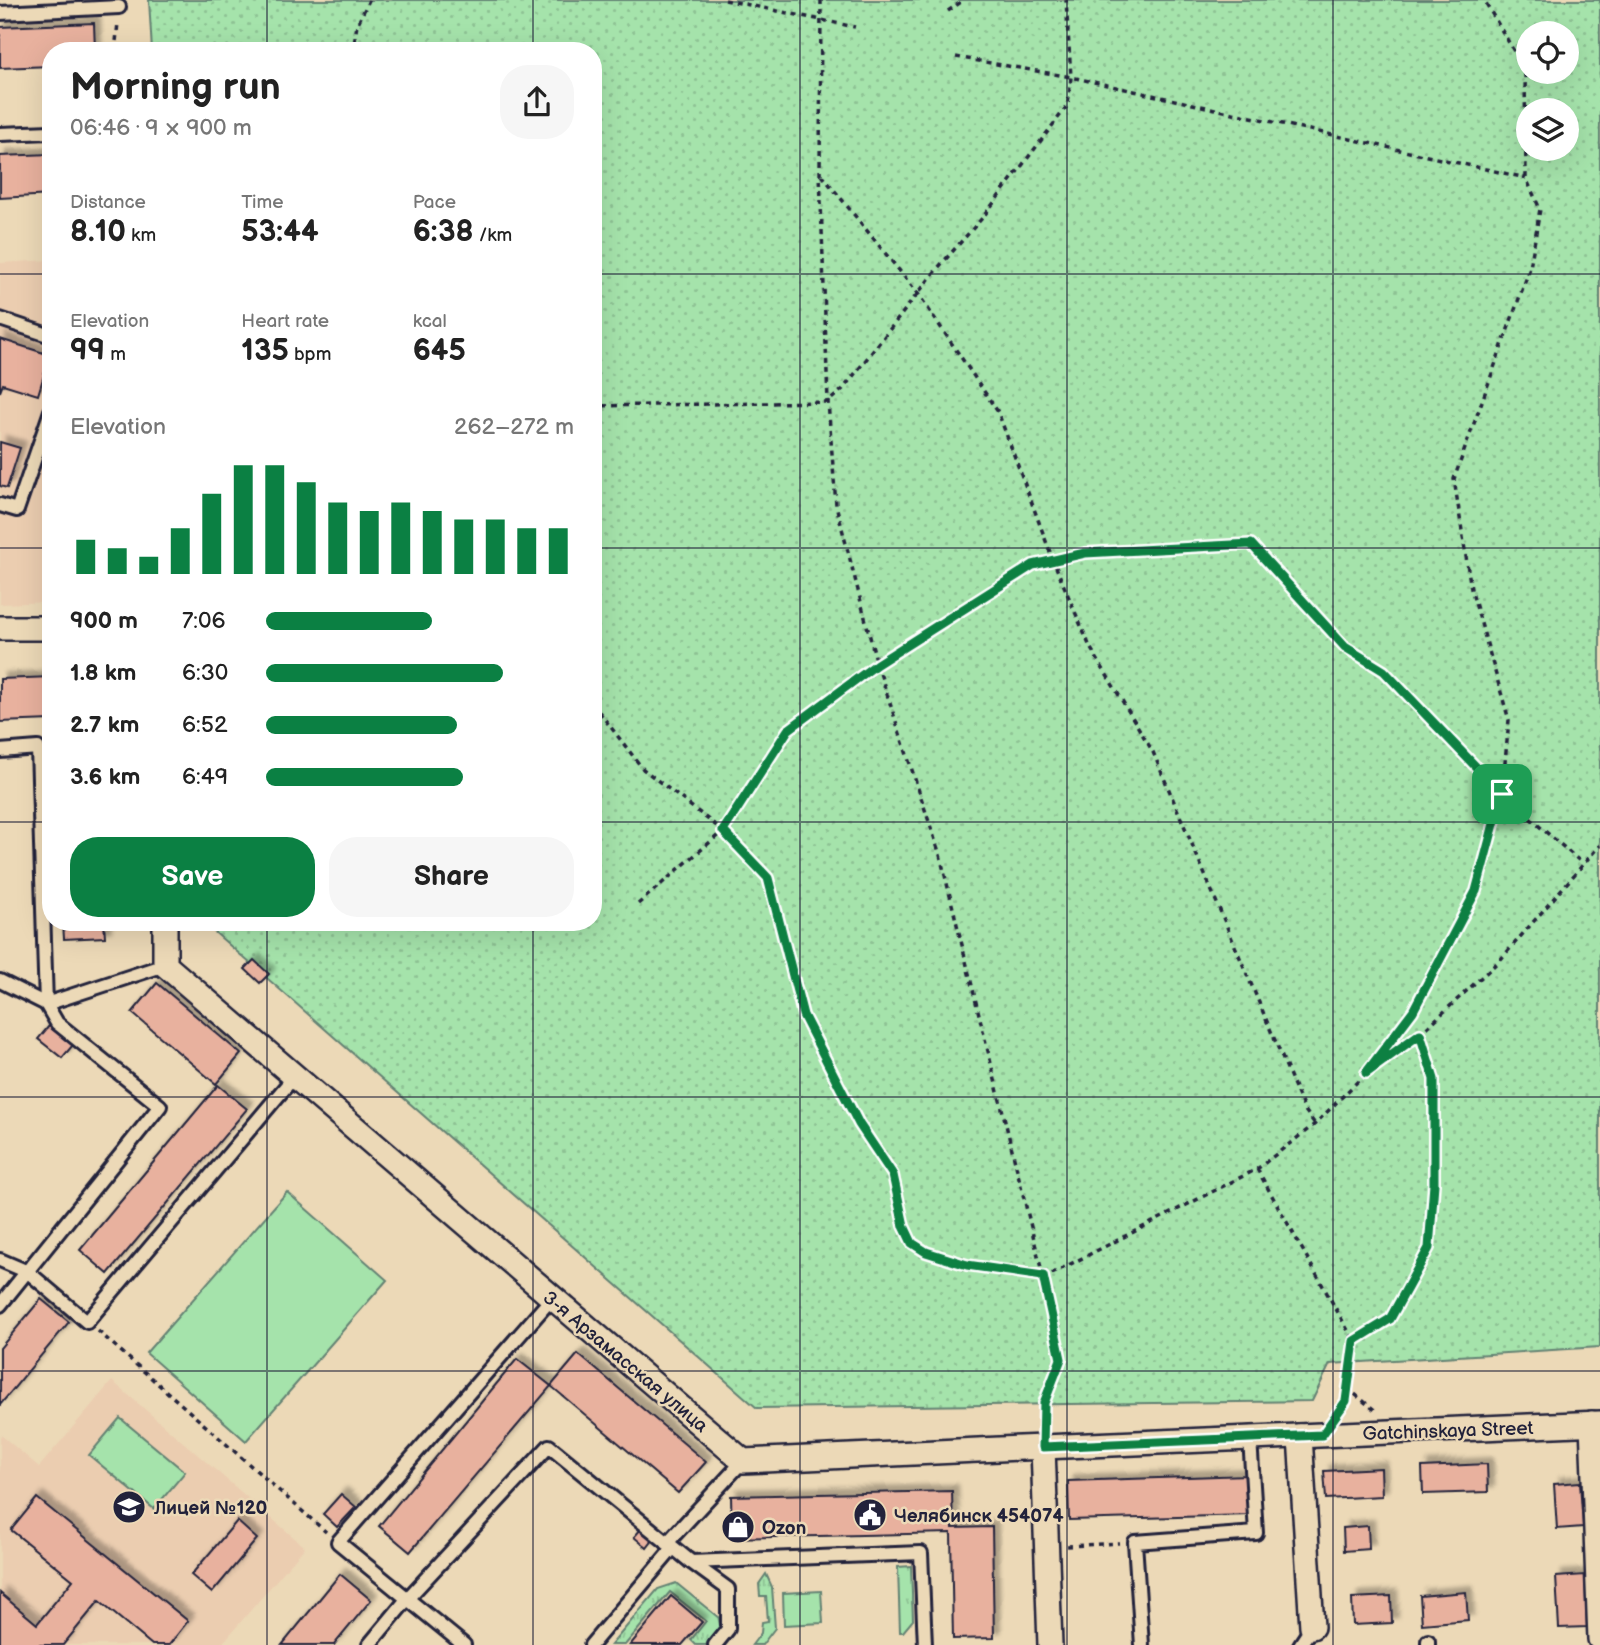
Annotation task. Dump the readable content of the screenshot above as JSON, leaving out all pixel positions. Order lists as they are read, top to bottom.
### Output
{
  "streets": {
    "street": ["3-я Арзамасская улица", "Gatchinskaya Street"]
  },
  "places": {
    "school or university": ["Лицей №120"],
    "public building": ["Челябинск 454074"],
    "shop": ["Ozon"]
  },
  "page": {
    "heading": ["Morning run", "06:46 · 9 × 900 m"],
    "stats": [
      ["Distance", "8.10 km"],
      ["Time", "53:44"],
      ["Pace", "6:38 /km"],
      ["Elevation", "99 m"],
      ["Heart rate", "135 bpm"],
      ["kcal", "645"]
    ],
    "chart": ["Elevation", "262–272 m"],
    "list": [
      {
        "name": "900 m",
        "note": "7:06"
      },
      {
        "name": "1.8 km",
        "note": "6:30"
      },
      {
        "name": "2.7 km",
        "note": "6:52"
      },
      {
        "name": "3.6 km",
        "note": "6:49"
      }
    ],
    "buttons": ["Save", "Share"]
  }
}
